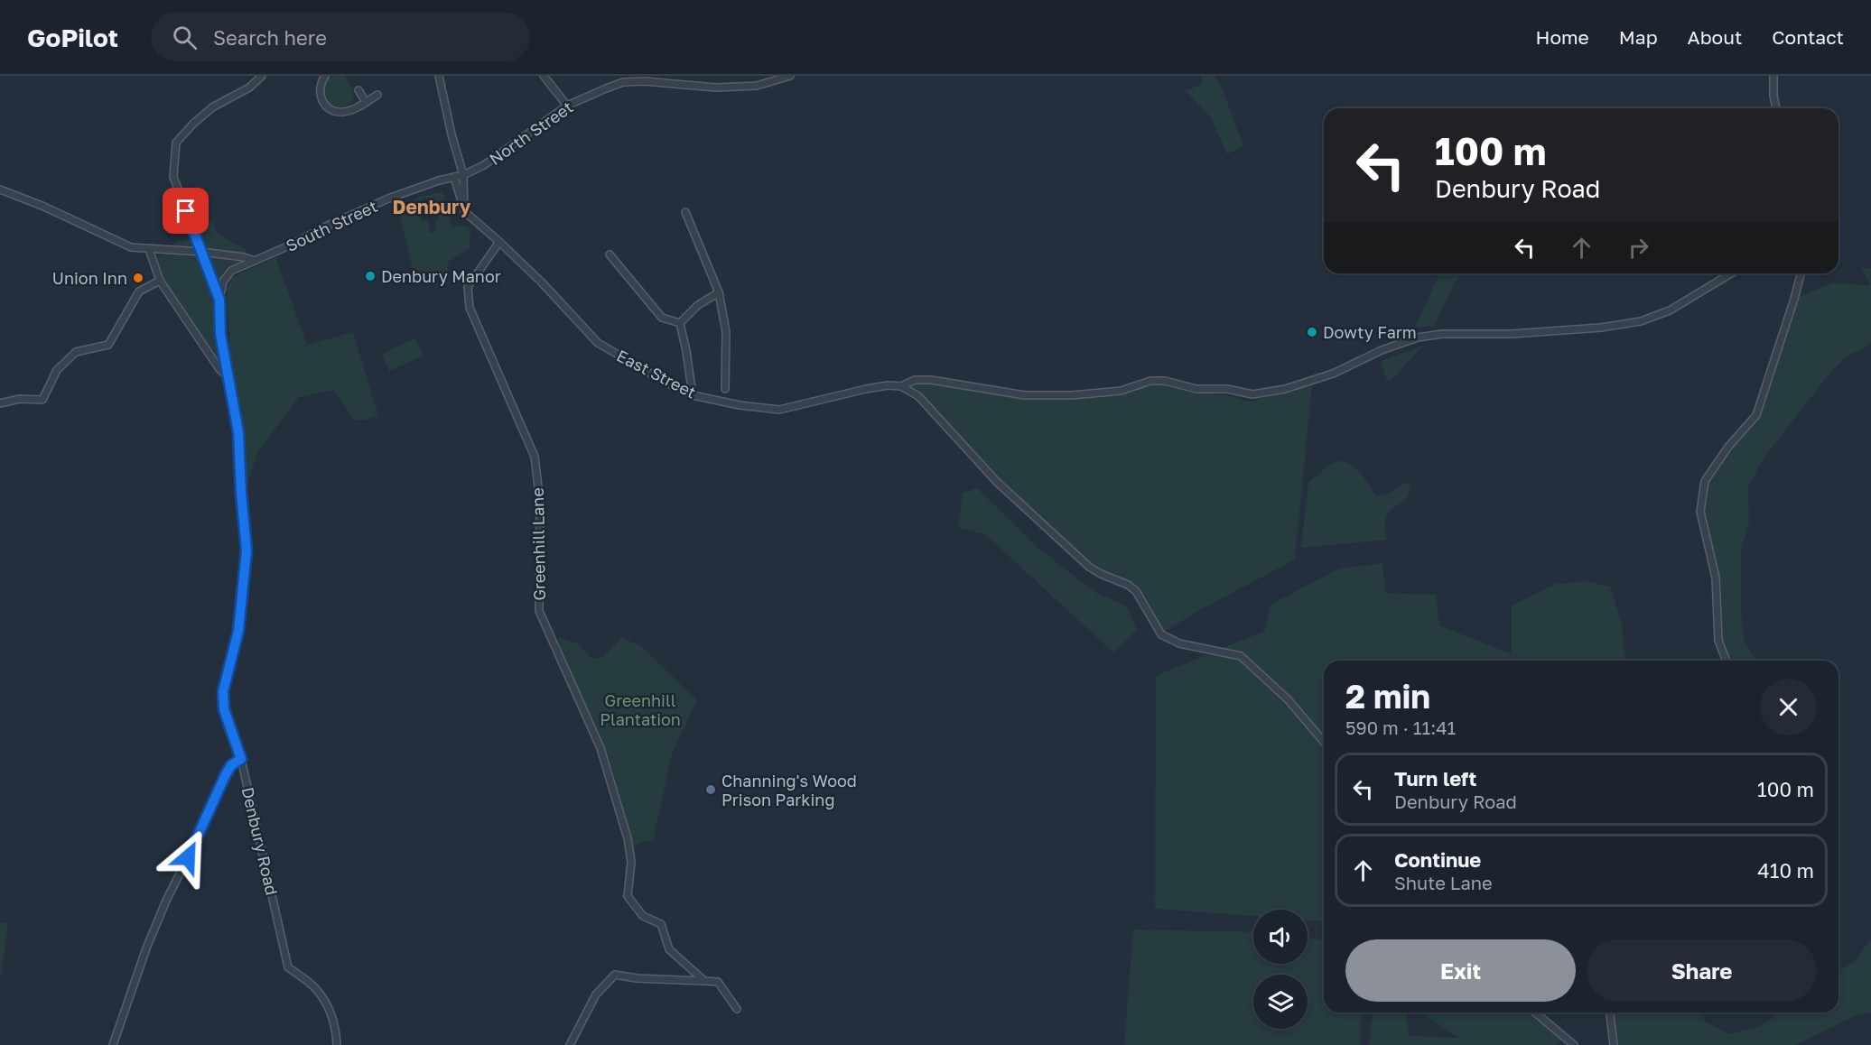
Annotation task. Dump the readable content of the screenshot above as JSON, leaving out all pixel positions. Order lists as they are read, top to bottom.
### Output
{
  "streets": {
    "street": [
      "North Street",
      "South Street",
      "East Street",
      "Greenhill Lane",
      "Denbury Road"
    ]
  },
  "crossings": [
    ["North Street", "South Street"],
    ["South Street", "Denbury Road"],
    ["East Street", "Greenhill Lane"]
  ],
  "districts": ["Denbury"],
  "parks": ["Greenhill Plantation"],
  "places": [
    "Denbury Manor",
    "Union Inn",
    "Dowty Farm",
    "Channing's Wood Prison Parking"
  ],
  "page": {
    "header": "GoPilot",
    "search": "Search here",
    "nav": [
      "Home",
      "Map",
      "About",
      "Contact"
    ],
    "turn": ["100 m", "Denbury Road"],
    "heading": ["2 min", "590 m · 11:41"],
    "list": [
      {
        "name": "Turn left",
        "note": "Denbury Road",
        "value": "100 m"
      },
      {
        "name": "Continue",
        "note": "Shute Lane",
        "value": "410 m"
      }
    ],
    "buttons": ["Exit", "Share"]
  }
}
